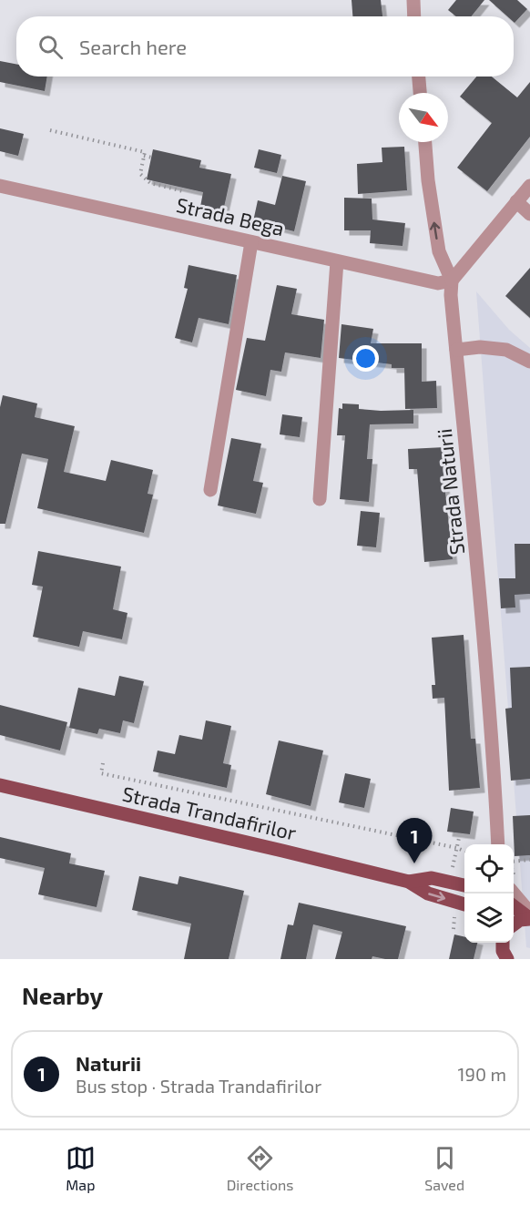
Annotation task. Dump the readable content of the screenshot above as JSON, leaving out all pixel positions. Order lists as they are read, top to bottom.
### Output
{
  "streets": {
    "main road": ["Strada Trandafirilor"],
    "street": ["Strada Bega", "Strada Naturii"]
  },
  "crossings": [
    ["Strada Bega", "Strada Naturii"]
  ],
  "north": "bottom right",
  "page": {
    "search": "Search here",
    "pins": "1",
    "heading": "Nearby",
    "list": [
      {
        "mark": "1",
        "name": "Naturii",
        "note": "Bus stop · Strada Trandafirilor",
        "value": "190 m"
      }
    ],
    "nav": ["Map", "Directions", "Saved"]
  }
}
